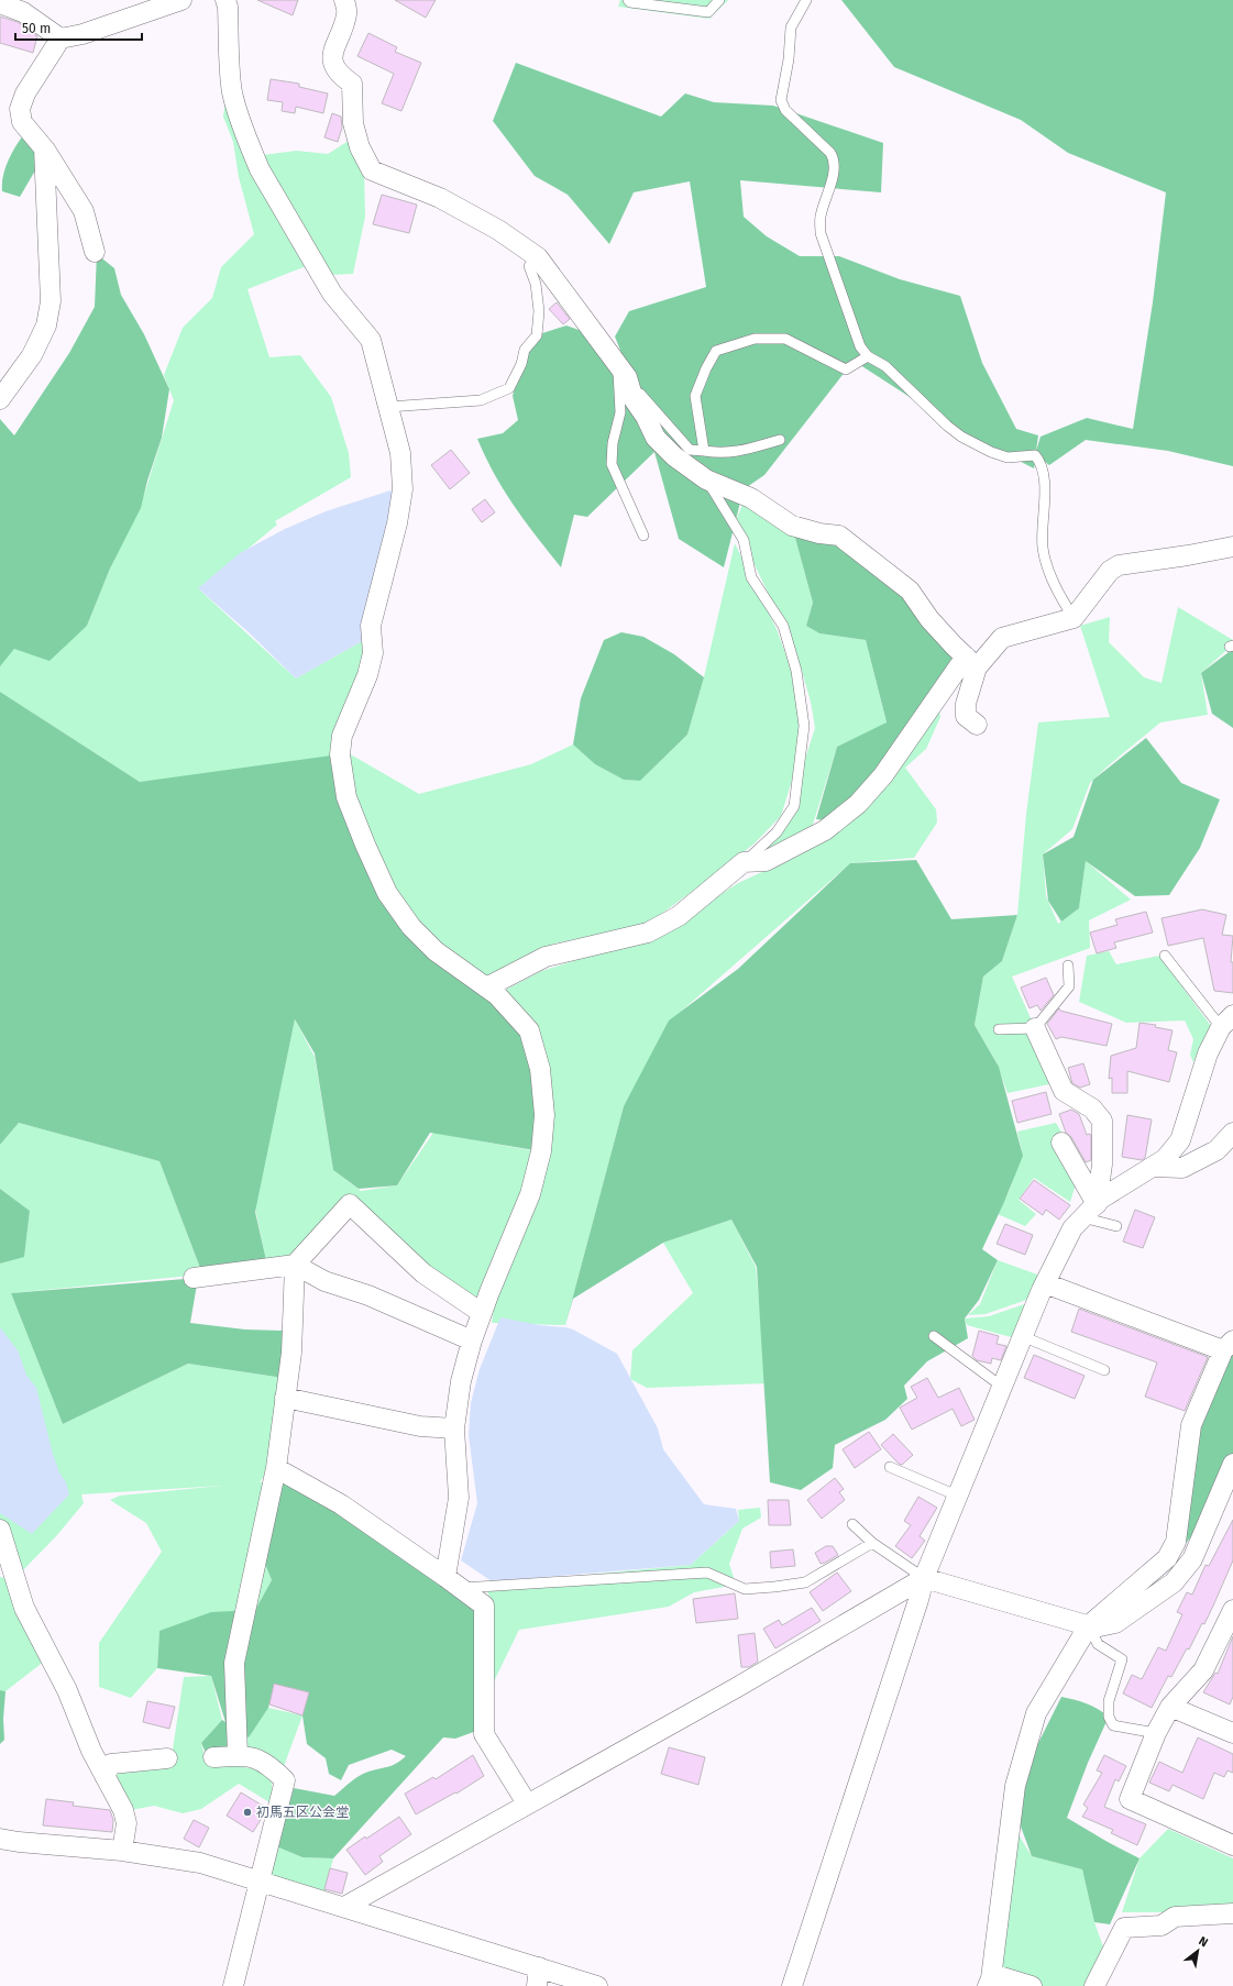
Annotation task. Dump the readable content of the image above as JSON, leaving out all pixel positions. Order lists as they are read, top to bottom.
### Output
{
  "places": ["初馬五区公会堂"],
  "scale_bar": "50 m",
  "north": "top right"
}
